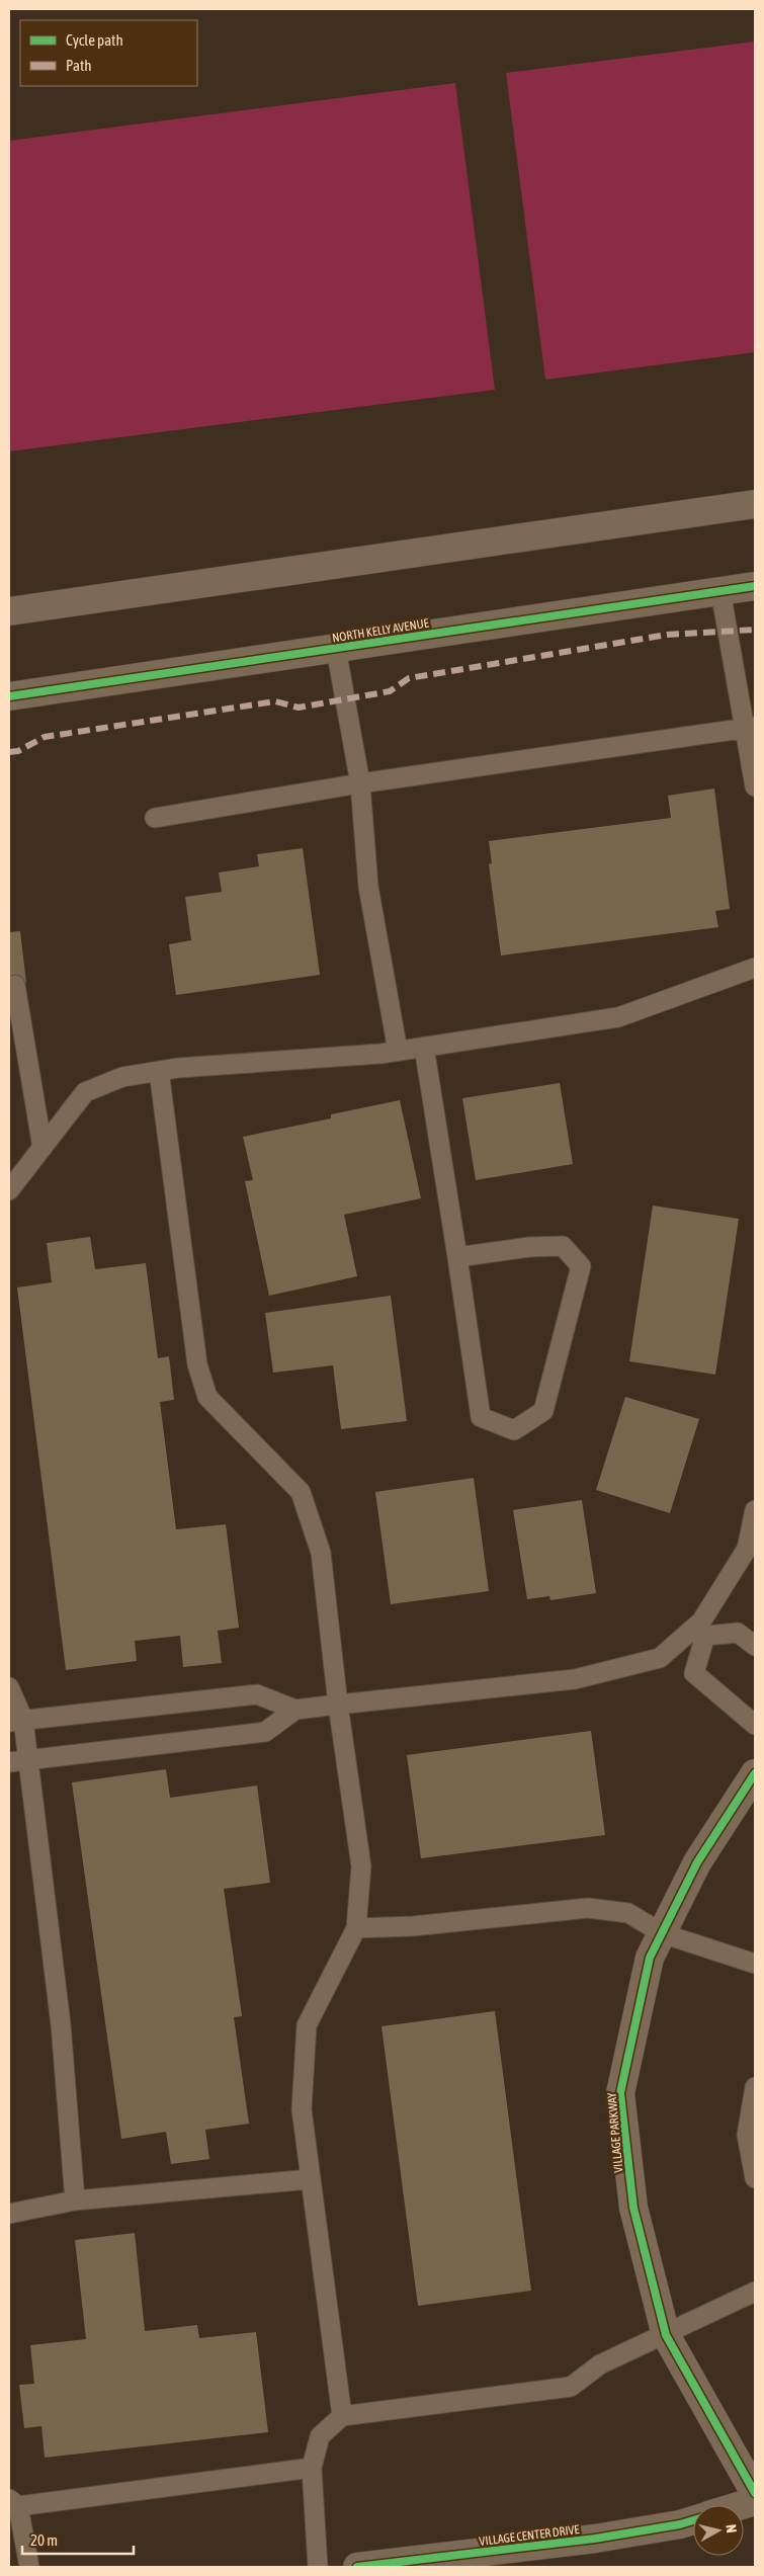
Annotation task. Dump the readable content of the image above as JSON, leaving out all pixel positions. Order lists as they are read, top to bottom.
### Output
{
  "streets": {
    "street": ["NORTH KELLY AVENUE", "VILLAGE PARKWAY", "VILLAGE CENTER DRIVE"]
  },
  "legend": ["Cycle path", "Path"],
  "scale_bar": "20 m",
  "north": "right"
}
